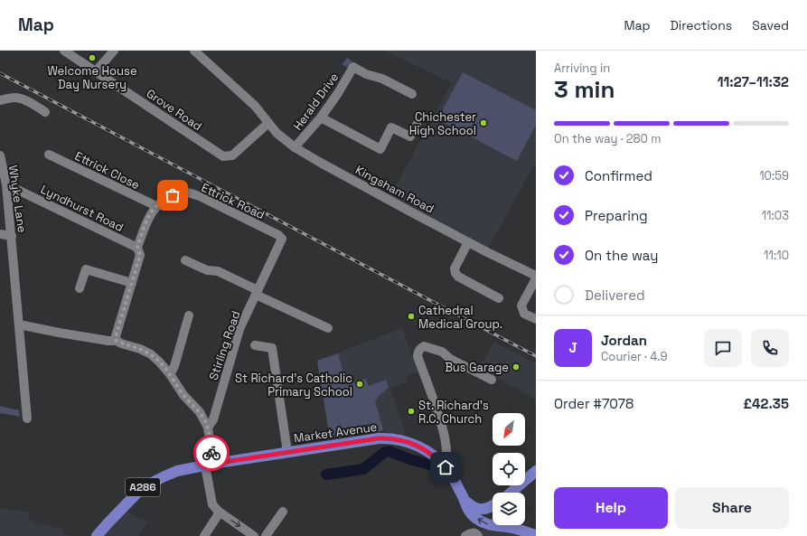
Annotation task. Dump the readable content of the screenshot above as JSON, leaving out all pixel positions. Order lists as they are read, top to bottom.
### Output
{
  "streets": {
    "main road": ["Market Avenue", "A286"],
    "street": [
      "Herald Drive",
      "Grove Road",
      "Ettrick Close",
      "Kingsham Road",
      "Whyke Lane",
      "Ettrick Road",
      "Lyndhurst Road",
      "Stirling Road"
    ]
  },
  "crossings": [
    ["Herald Drive", "Kingsham Road"],
    ["Grove Road", "Kingsham Road"],
    ["Ettrick Close", "Ettrick Road"],
    ["Whyke Lane", "Lyndhurst Road"],
    ["Ettrick Road", "Lyndhurst Road"],
    ["Ettrick Road", "Stirling Road"],
    ["Market Avenue", "A286"]
  ],
  "places": [
    "Welcome House Day Nursery",
    "Chichester High School",
    "Cathedral Medical Group.",
    "Bus Garage",
    "St Richard's Catholic Primary School",
    "St. Richard's R.C. Church"
  ],
  "north": "bottom left",
  "page": {
    "header": "Map",
    "nav": ["Map", "Directions", "Saved"],
    "heading": ["3 min", "Arriving in", "11:27–11:32"],
    "panel": [
      "Jordan",
      "Courier · 4.9",
      "Order #7078",
      "£42.35"
    ],
    "bar": "On the way · 280 m",
    "list": [
      ["Confirmed", "10:59"],
      ["Preparing", "11:03"],
      ["On the way", "11:10"],
      "Delivered"
    ],
    "round": "J",
    "buttons": ["Help", "Share"]
  }
}
